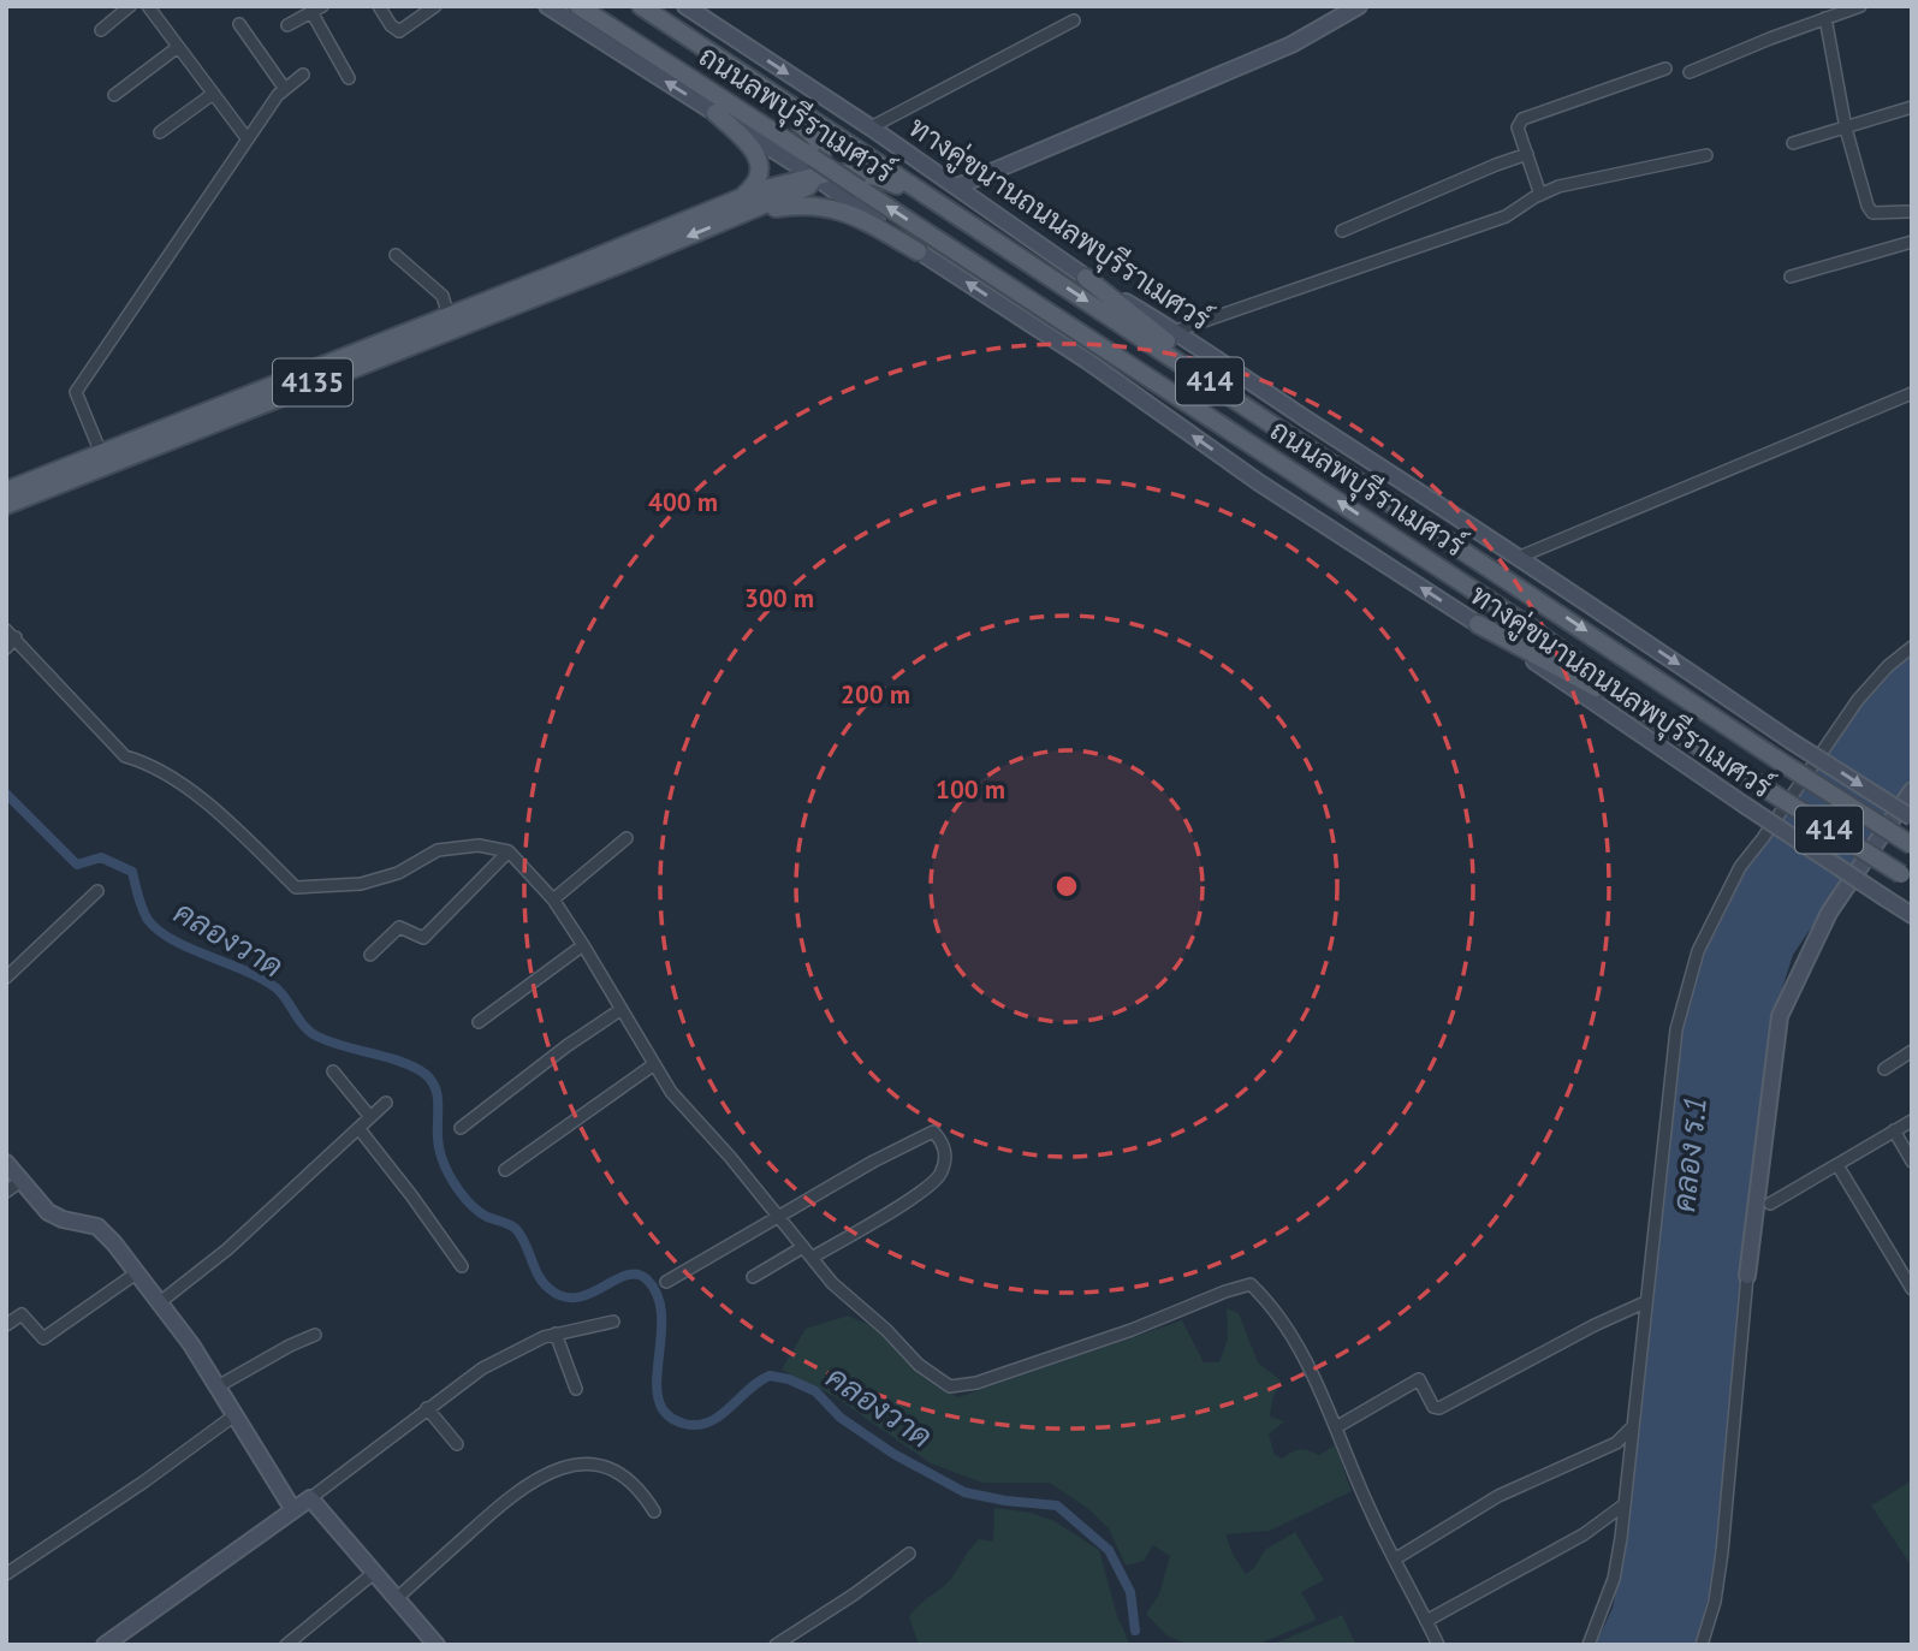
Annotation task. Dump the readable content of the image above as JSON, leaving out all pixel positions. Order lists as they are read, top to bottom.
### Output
{
  "streets": {
    "main road": [
      "ถนนลพบุรีราเมศวร์",
      "ทางคู่ขนานถนนลพบุรีราเมศวร์",
      "414",
      "4135"
    ]
  },
  "crossings": [
    ["ถนนลพบุรีราเมศวร์", "4135"],
    ["ทางคู่ขนานถนนลพบุรีราเมศวร์", "4135"]
  ],
  "water": ["คลองวาด", "คลอง ร.1"],
  "rings": [
    "400 m",
    "300 m",
    "200 m",
    "100 m"
  ]
}
